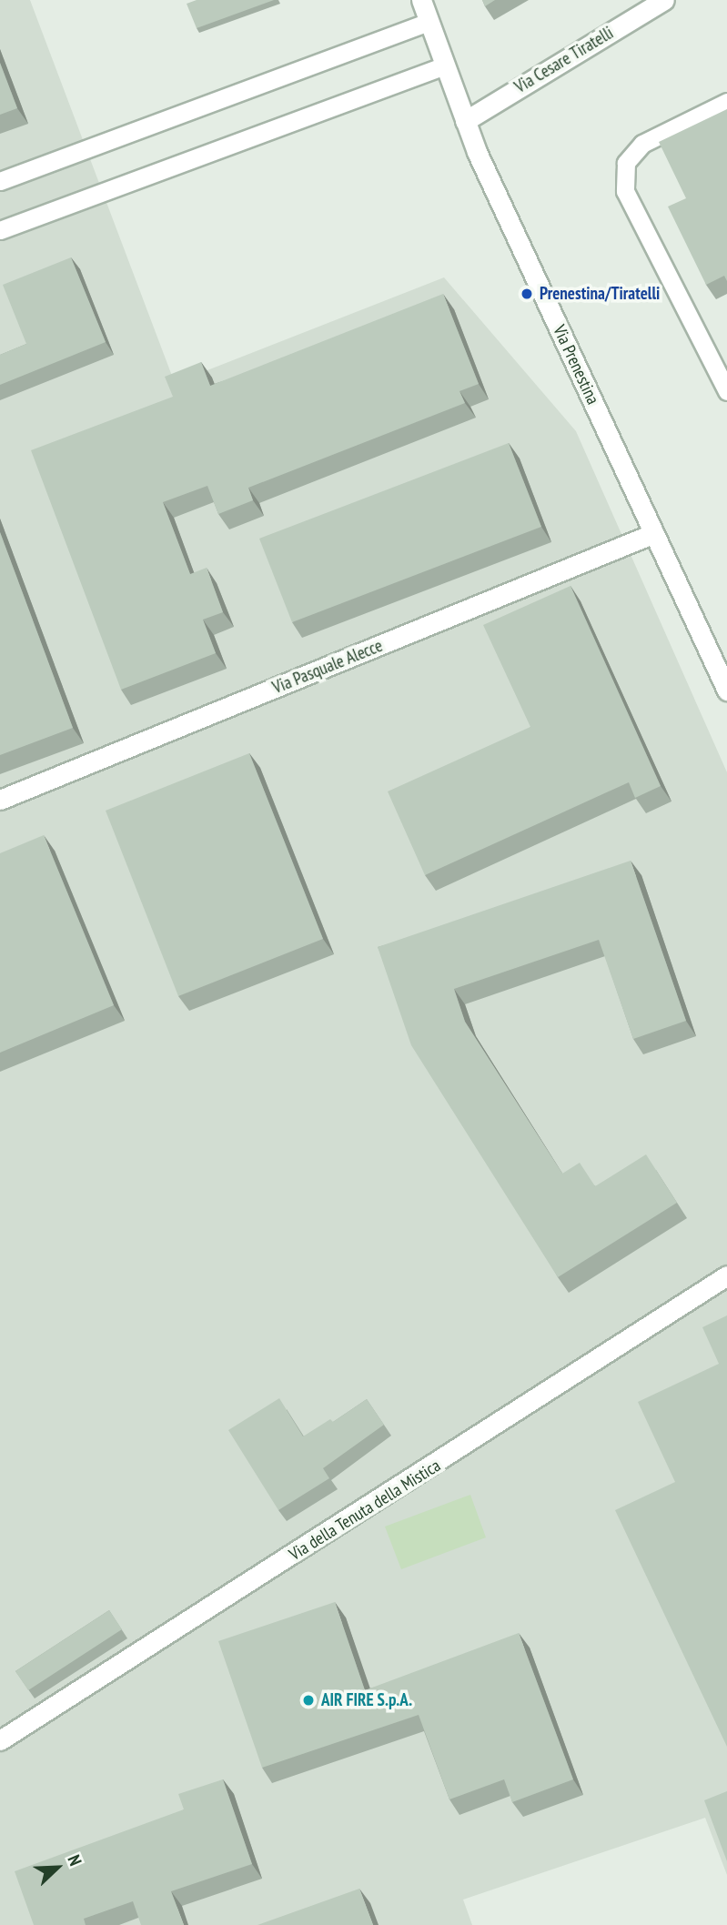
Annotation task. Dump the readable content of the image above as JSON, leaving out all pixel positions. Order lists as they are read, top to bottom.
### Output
{
  "streets": {
    "street": [
      "Via Cesare Tiratelli",
      "Via Prenestina",
      "Via Pasquale Alecce",
      "Via della Tenuta della Mistica"
    ]
  },
  "crossings": [
    ["Via Cesare Tiratelli", "Via Prenestina"],
    ["Via Prenestina", "Via Pasquale Alecce"]
  ],
  "places": ["Prenestina/Tiratelli", "AIR FIRE S.p.A."],
  "north": "top right"
}
